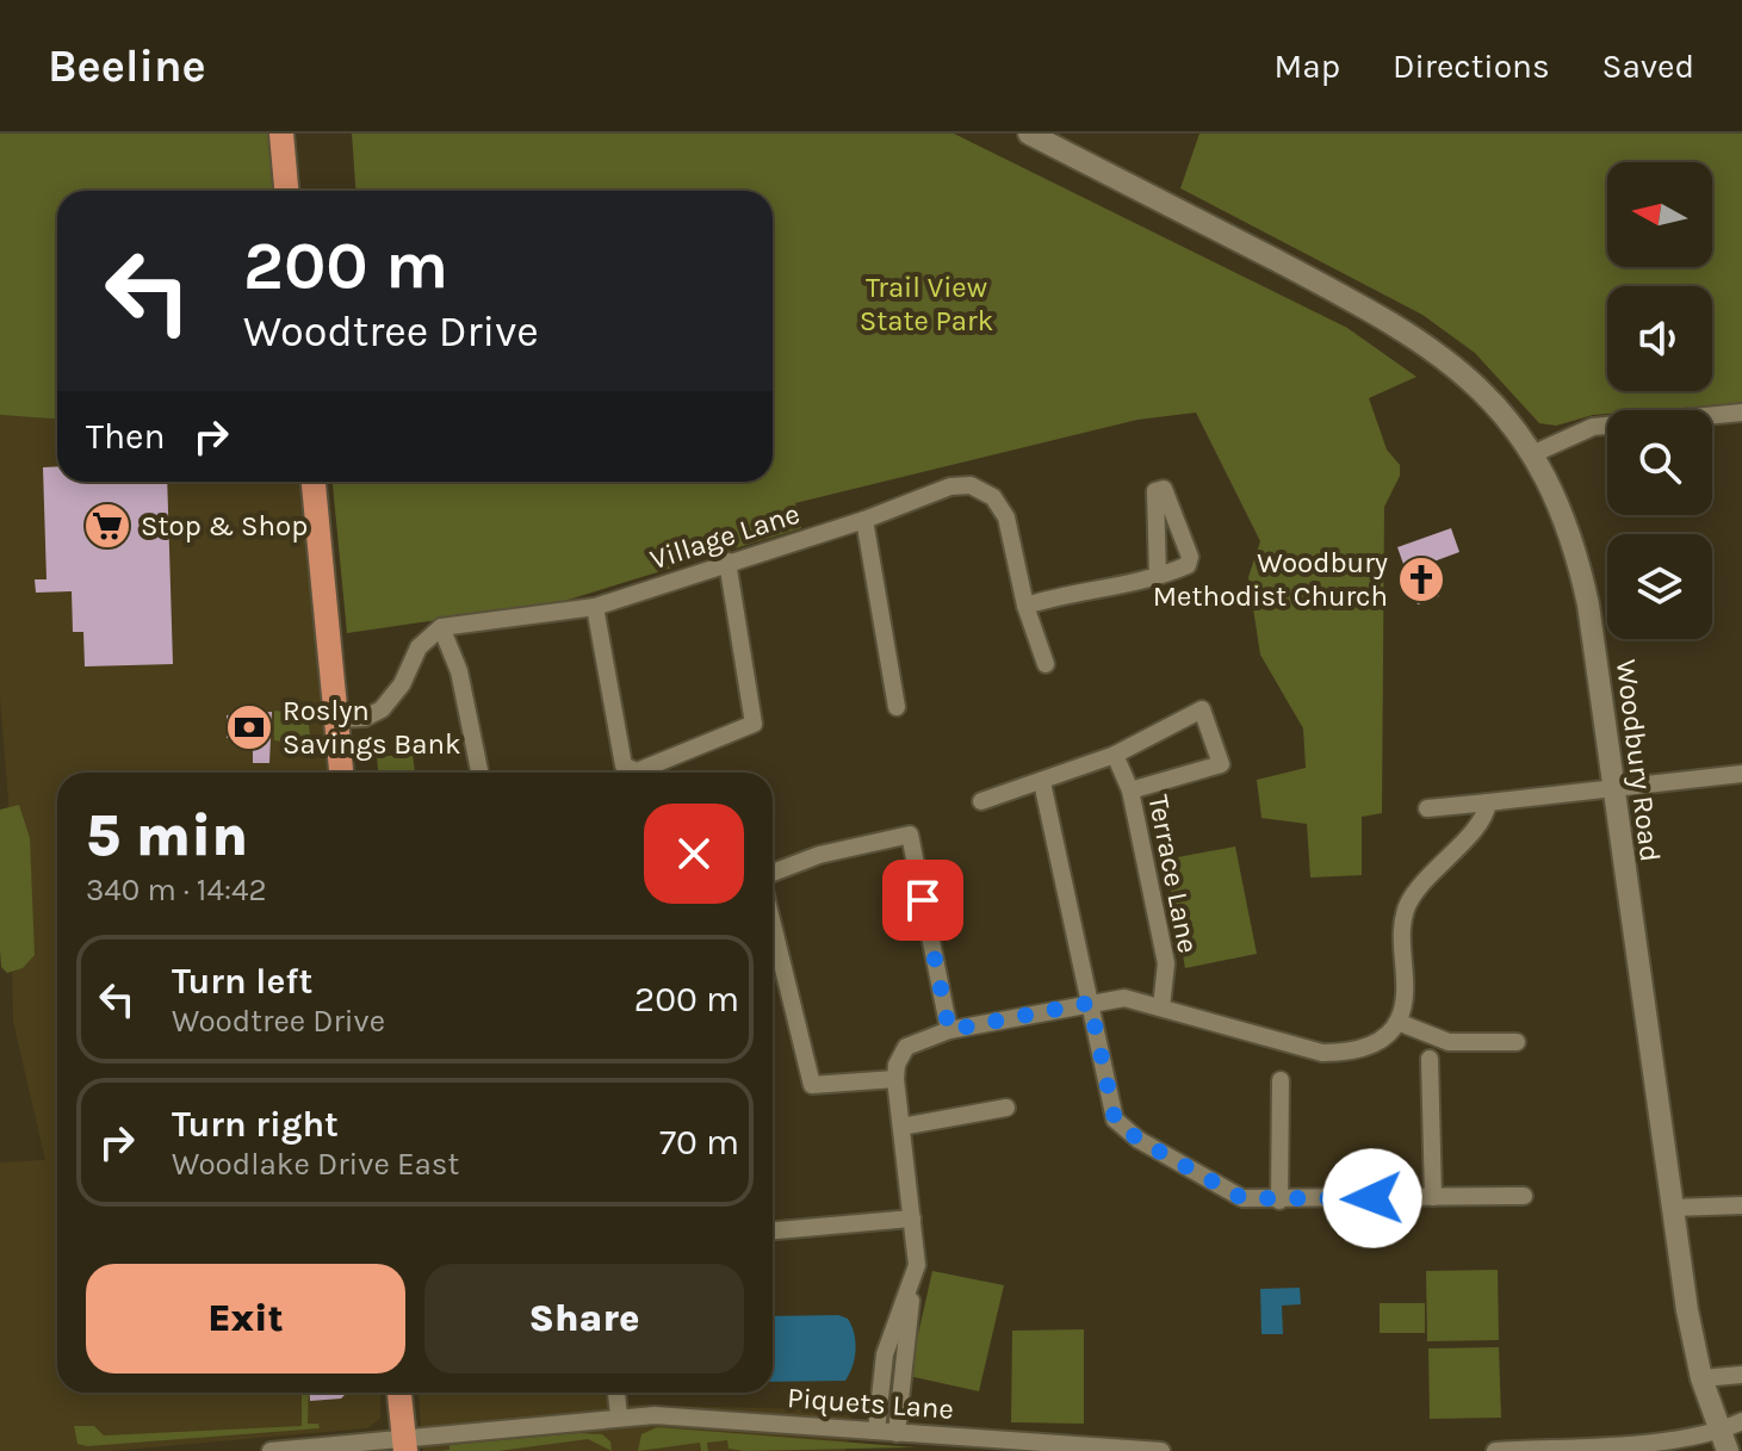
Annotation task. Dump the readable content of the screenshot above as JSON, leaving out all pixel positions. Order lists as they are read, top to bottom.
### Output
{
  "streets": {
    "main road": ["Woodbury Road"],
    "street": ["Village Lane", "Terrace Lane", "Piquets Lane"]
  },
  "parks": ["Trail View State Park"],
  "places": {
    "supermarket": ["Stop & Shop"],
    "church": ["Woodbury Methodist Church"],
    "bank": ["Roslyn Savings Bank"]
  },
  "north": "left",
  "page": {
    "header": "Beeline",
    "nav": ["Map", "Directions", "Saved"],
    "turn": ["200 m", "Woodtree Drive"],
    "then": "Then",
    "heading": ["5 min", "340 m · 14:42"],
    "list": [
      {
        "name": "Turn left",
        "note": "Woodtree Drive",
        "value": "200 m"
      },
      {
        "name": "Turn right",
        "note": "Woodlake Drive East",
        "value": "70 m"
      }
    ],
    "buttons": ["Exit", "Share"]
  }
}
